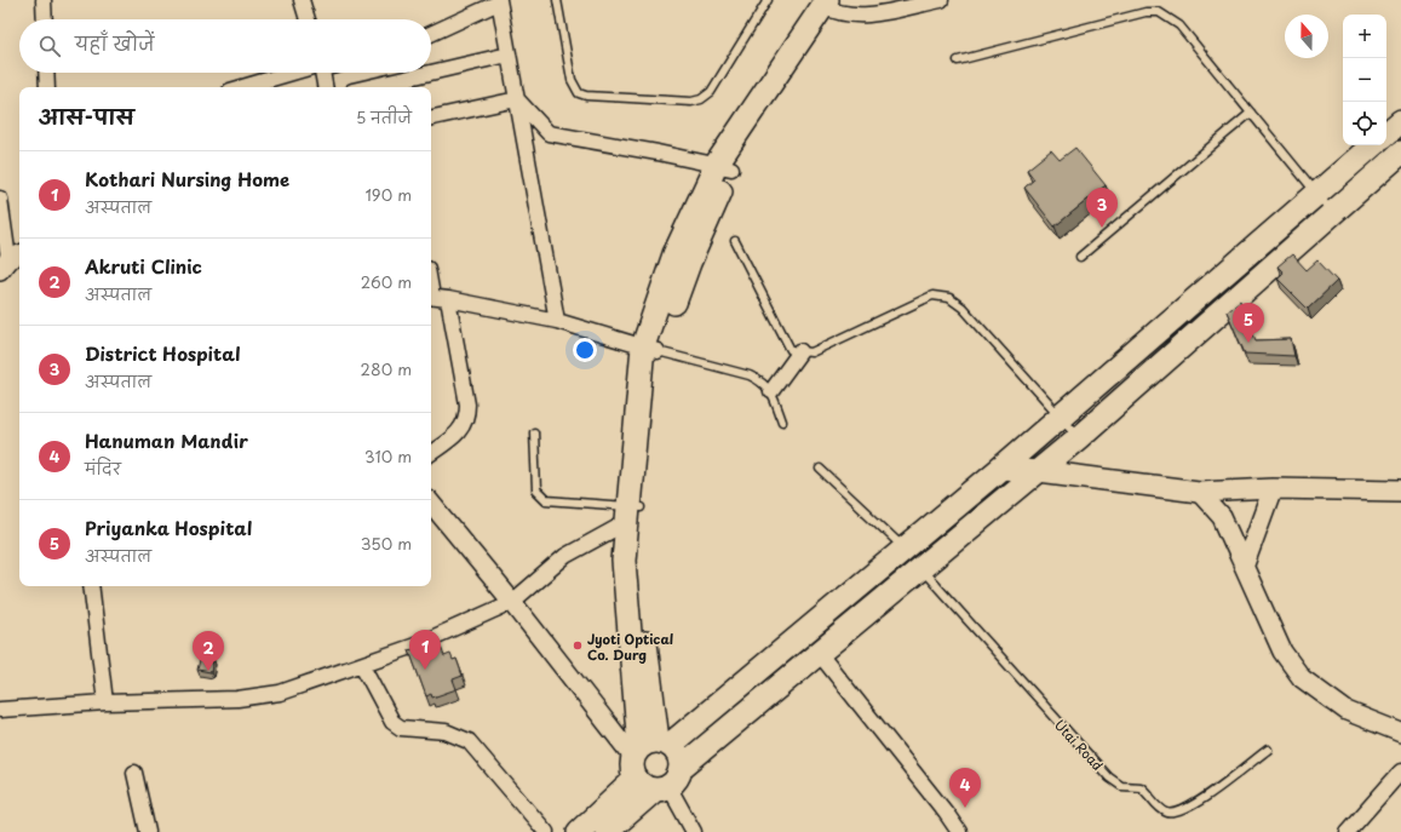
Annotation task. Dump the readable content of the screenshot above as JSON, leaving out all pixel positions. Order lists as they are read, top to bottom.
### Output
{
  "streets": {
    "lane": ["Utai Road"]
  },
  "places": ["Jyoti Optical Co. Durg"],
  "north": "top",
  "page": {
    "map_buttons": ["+", "−"],
    "search": "यहाँ खोजें",
    "heading": ["आस-पास", "5 नतीजे"],
    "list": [
      {
        "mark": "1",
        "name": "Kothari Nursing Home",
        "note": "अस्पताल",
        "value": "190 m"
      },
      {
        "mark": "2",
        "name": "Akruti Clinic",
        "note": "अस्पताल",
        "value": "260 m"
      },
      {
        "mark": "3",
        "name": "District Hospital",
        "note": "अस्पताल",
        "value": "280 m"
      },
      {
        "mark": "4",
        "name": "Hanuman Mandir",
        "note": "मंदिर",
        "value": "310 m"
      },
      {
        "mark": "5",
        "name": "Priyanka Hospital",
        "note": "अस्पताल",
        "value": "350 m"
      }
    ],
    "pins": [
      "3",
      "5",
      "1",
      "2",
      "4"
    ]
  }
}
